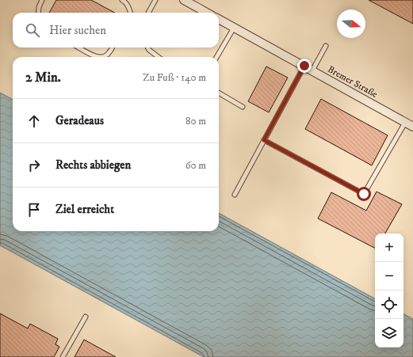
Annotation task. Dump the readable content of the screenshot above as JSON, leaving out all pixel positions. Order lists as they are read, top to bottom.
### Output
{
  "streets": {
    "street": ["Bremer Straße"]
  },
  "north": "right",
  "page": {
    "search": "Hier suchen",
    "heading": ["2 Min.", "Zu Fuß · 140 m"],
    "list": [
      ["Geradeaus", "80 m"],
      ["Rechts abbiegen", "60 m"],
      "Ziel erreicht"
    ],
    "map_buttons": ["+", "−"]
  }
}
